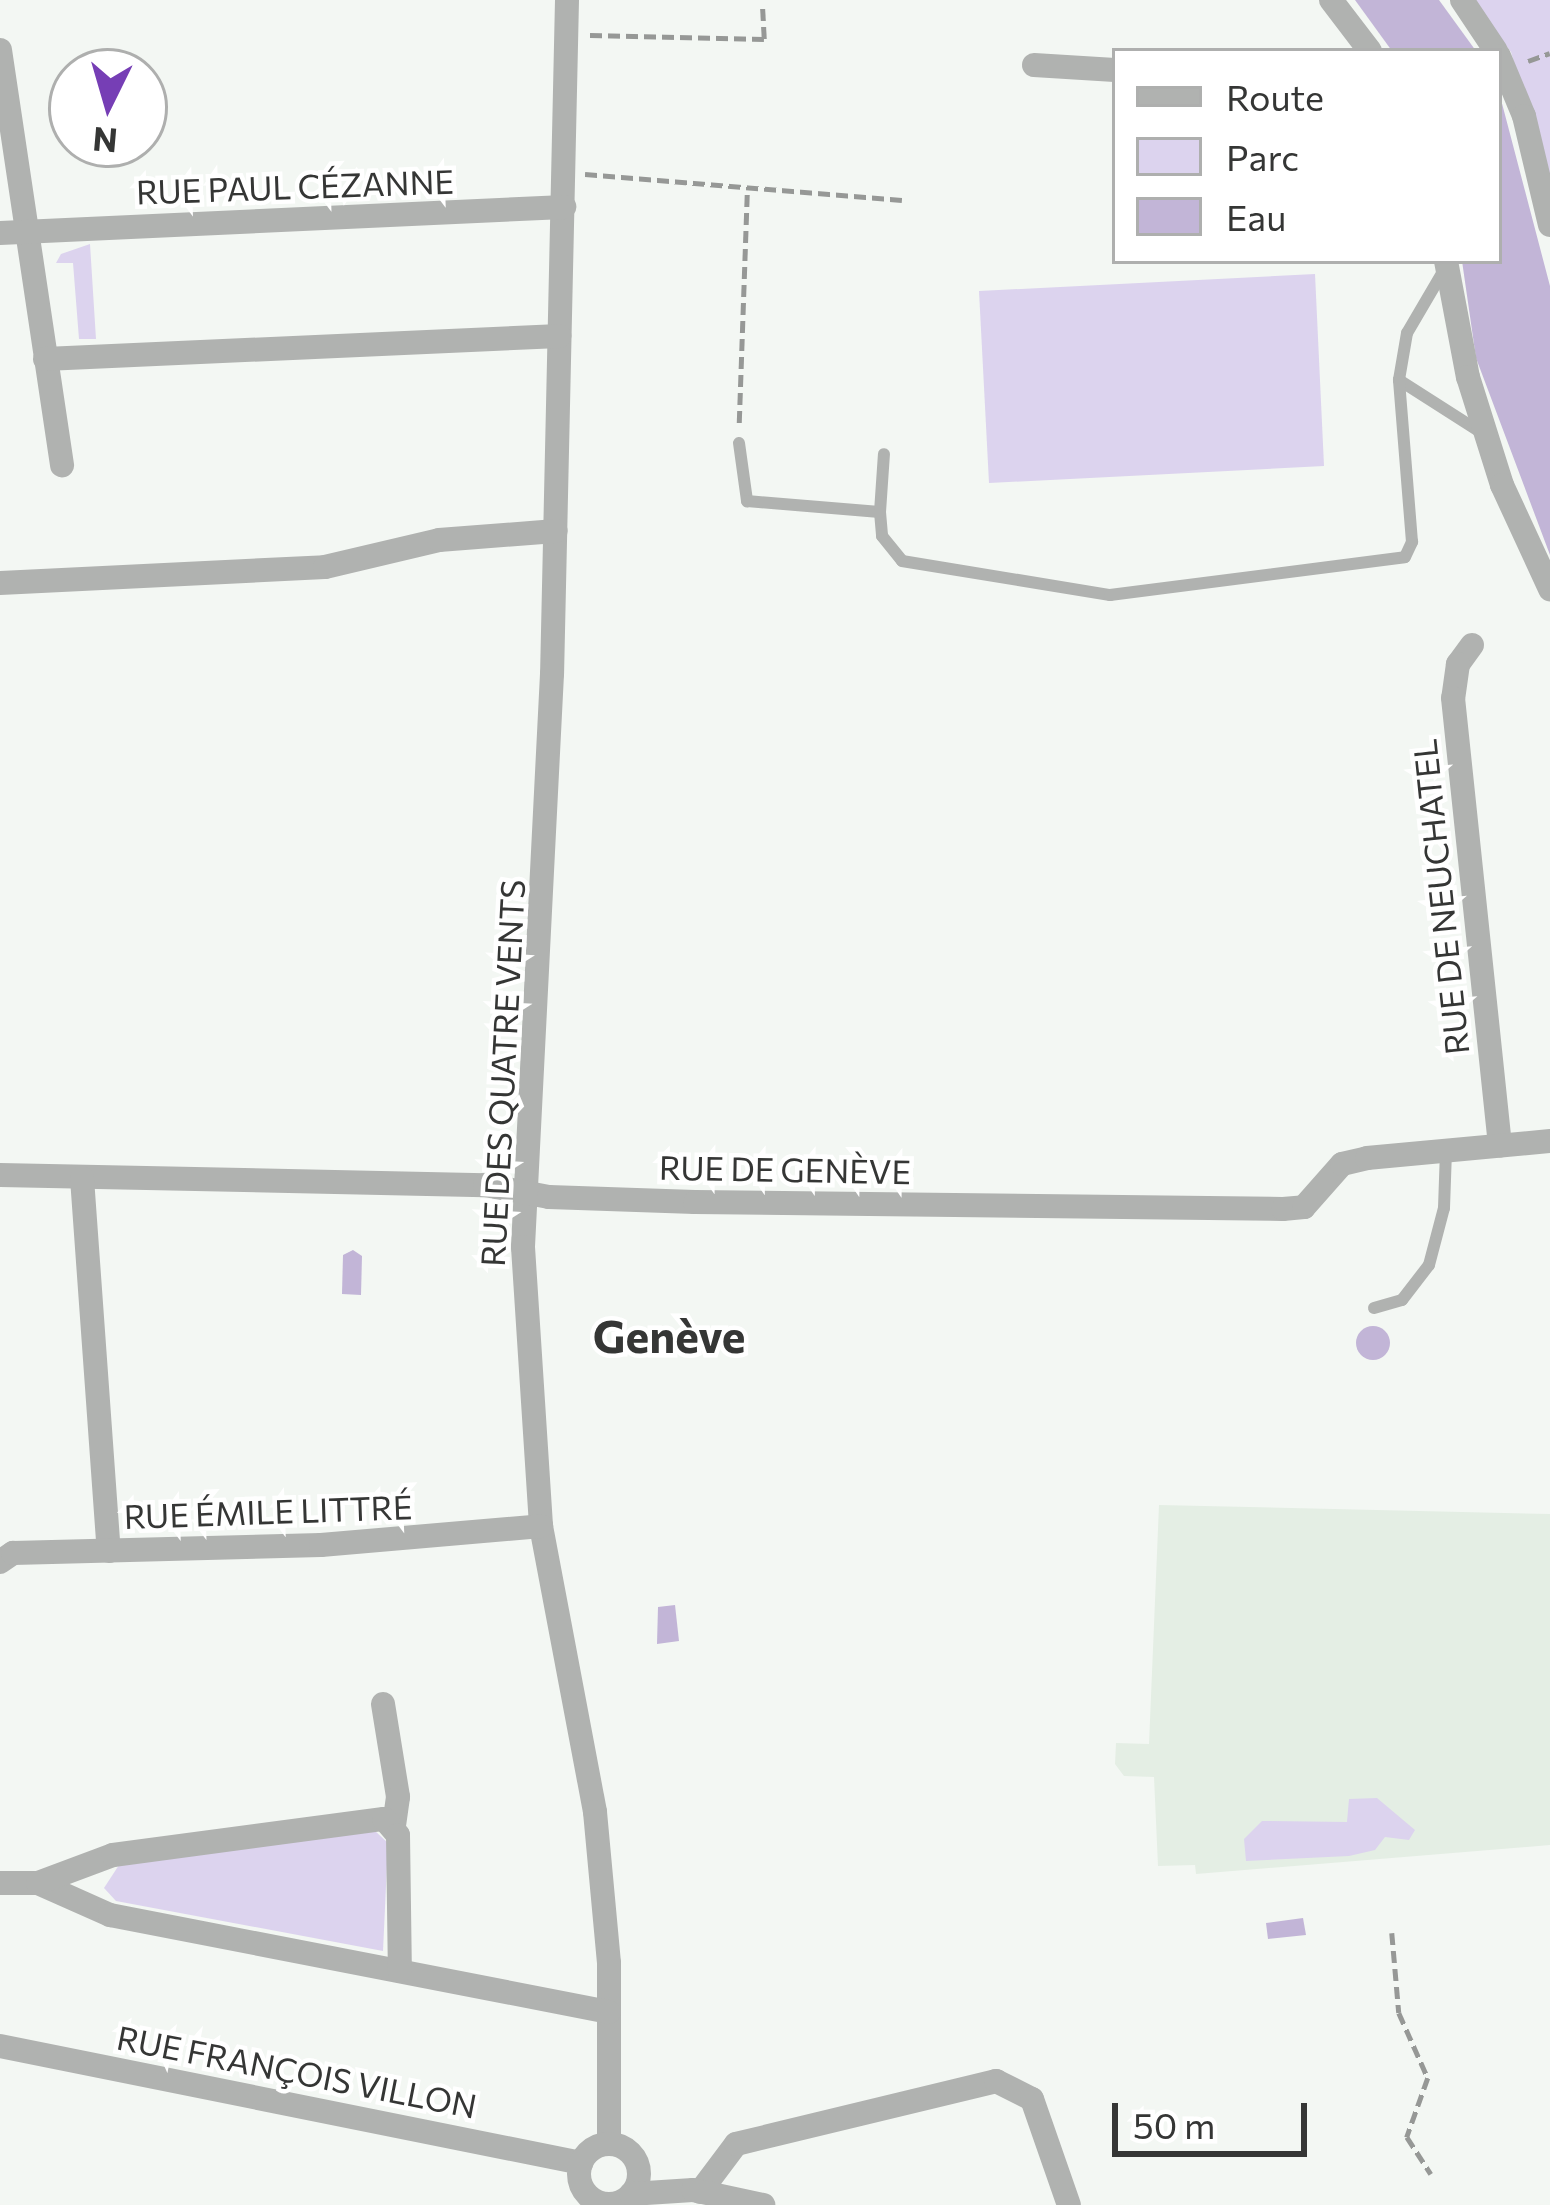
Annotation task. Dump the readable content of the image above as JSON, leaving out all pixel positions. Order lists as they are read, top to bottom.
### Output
{
  "streets": {
    "street": [
      "RUE PAUL CÉZANNE",
      "RUE DE NEUCHATEL",
      "RUE DES QUATRE VENTS",
      "RUE DE GENÈVE",
      "RUE ÉMILE LITTRÉ",
      "RUE FRANÇOIS VILLON"
    ]
  },
  "crossings": [
    ["RUE PAUL CÉZANNE", "RUE DES QUATRE VENTS"],
    ["RUE DE NEUCHATEL", "RUE DE GENÈVE"],
    ["RUE DES QUATRE VENTS", "RUE DE GENÈVE"],
    ["RUE DES QUATRE VENTS", "RUE ÉMILE LITTRÉ"],
    ["RUE DES QUATRE VENTS", "RUE FRANÇOIS VILLON"]
  ],
  "districts": ["Genève"],
  "legend": ["Route", "Parc", "Eau"],
  "scale_bar": "50 m",
  "north": "bottom"
}
